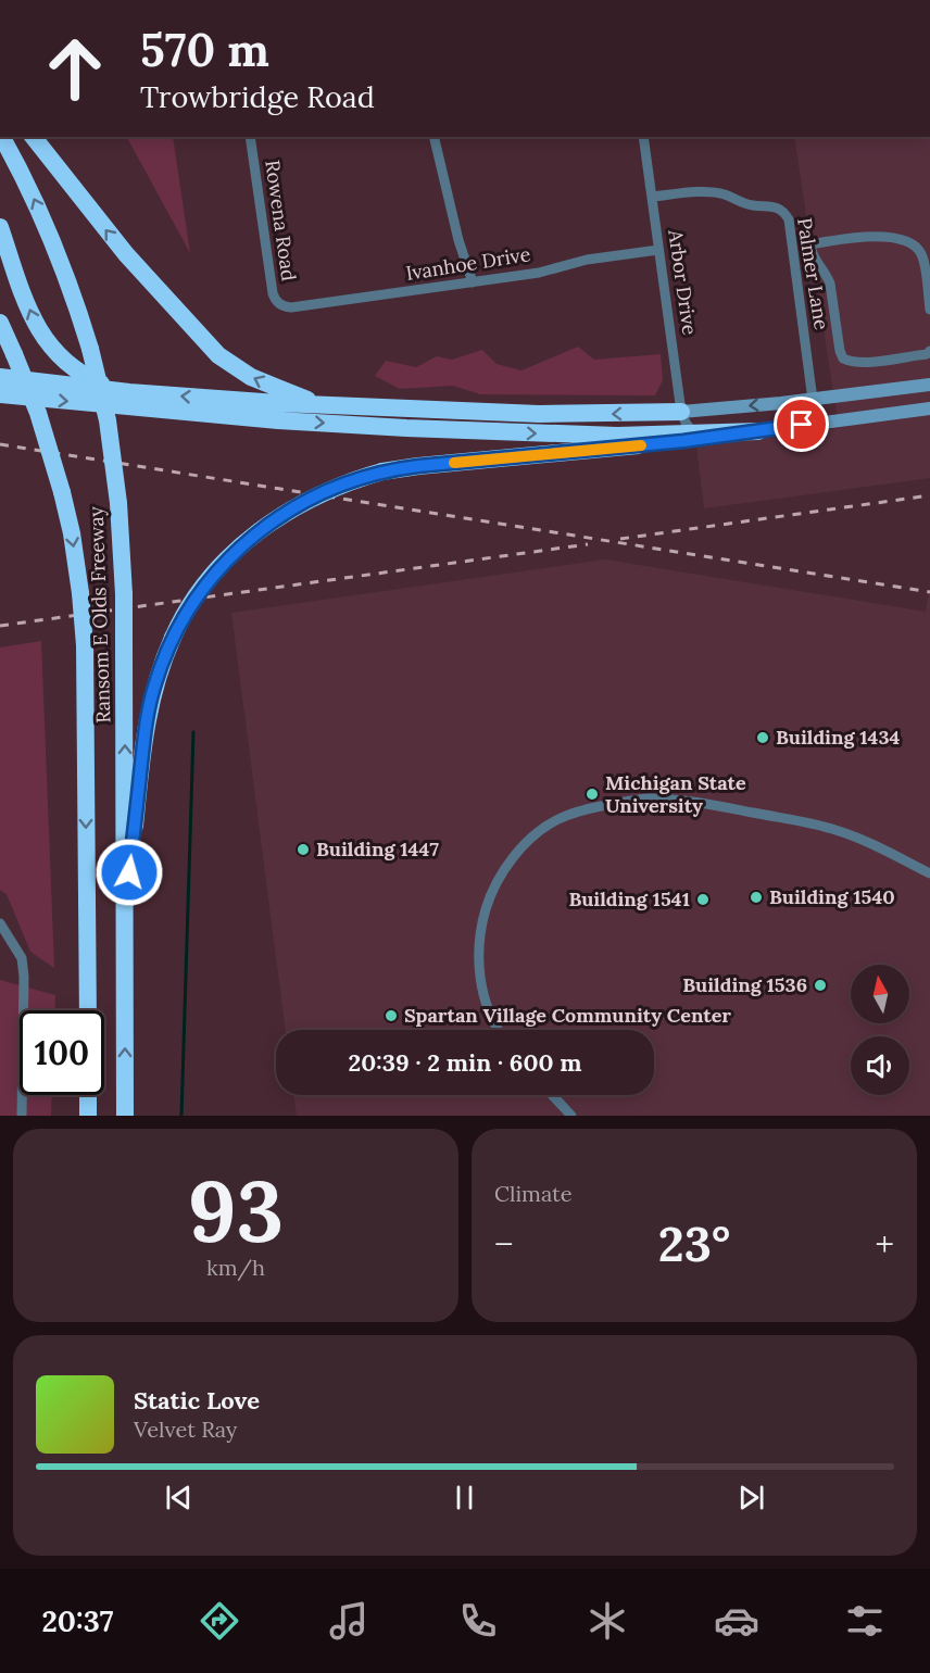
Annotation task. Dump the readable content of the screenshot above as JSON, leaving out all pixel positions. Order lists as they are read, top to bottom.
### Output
{
  "streets": {
    "highway": ["Ransom E Olds Freeway"],
    "street": [
      "Rowena Road",
      "Ivanhoe Drive",
      "Palmer Lane",
      "Arbor Drive"
    ]
  },
  "crossings": [
    ["Rowena Road", "Ivanhoe Drive"],
    ["Ivanhoe Drive", "Arbor Drive"],
    ["Palmer Lane", "Arbor Drive"]
  ],
  "places": [
    "Building 1434",
    "Michigan State University",
    "Building 1447",
    "Building 1540",
    "Building 1541",
    "Building 1536",
    "Spartan Village Community Center"
  ],
  "north": "top",
  "page": {
    "turn": ["570 m", "Trowbridge Road"],
    "limit": "100",
    "trip": "20:39 · 2 min · 600 m",
    "tile": [
      ["93", "km/h"],
      "Climate"
    ],
    "heat": ["−", "23°", "+"],
    "song": ["Static Love", "Velvet Ray"],
    "tabs": "20:37"
  }
}
